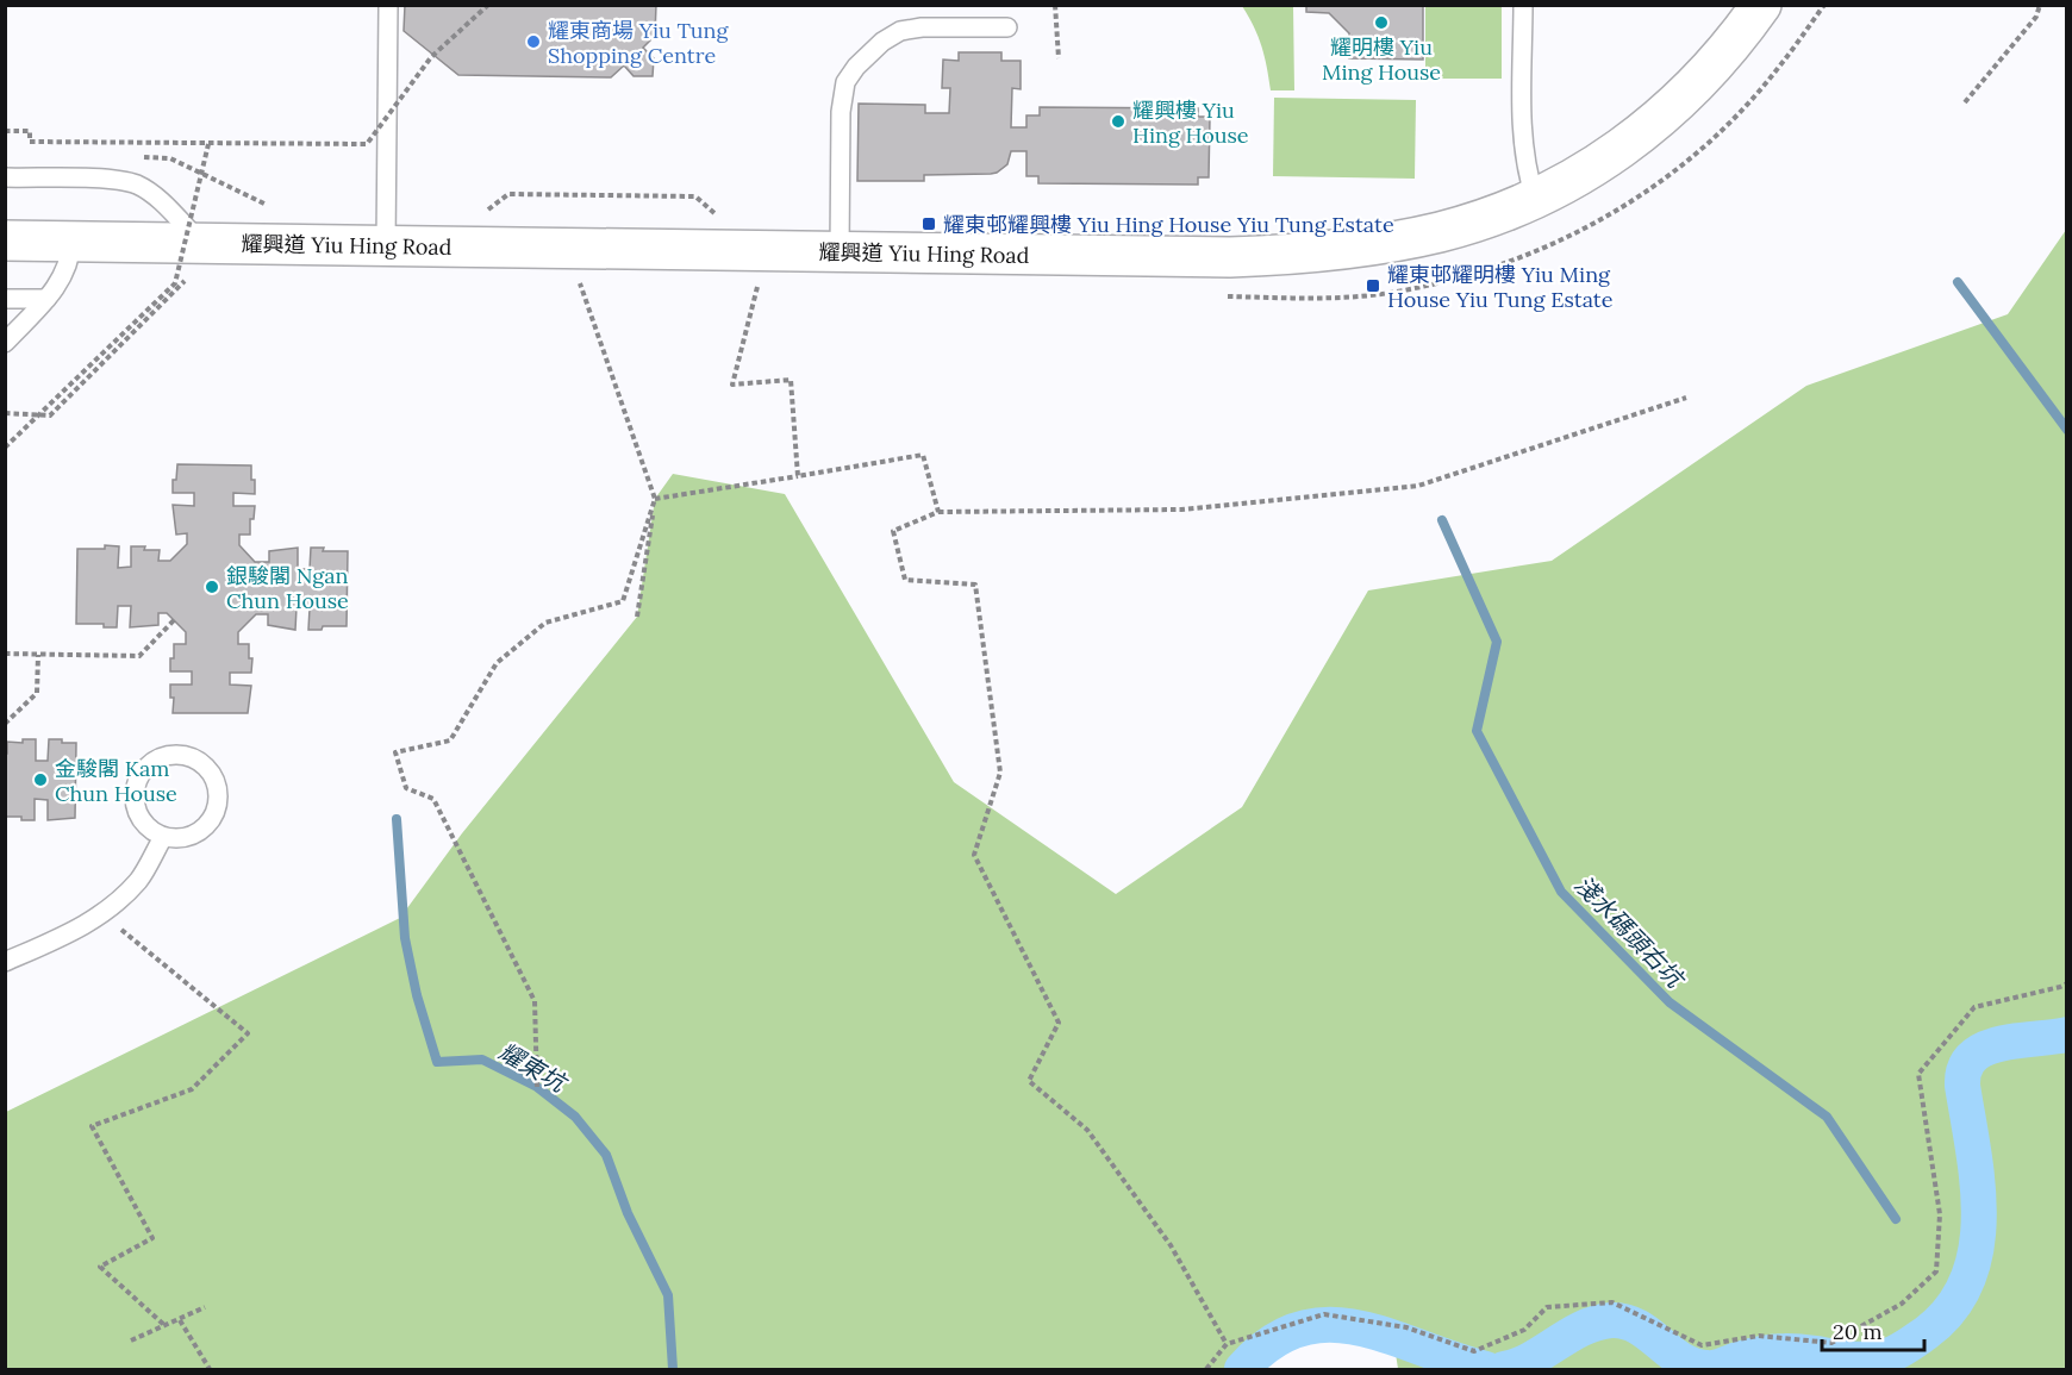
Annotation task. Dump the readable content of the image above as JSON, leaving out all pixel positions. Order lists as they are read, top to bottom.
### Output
{
  "streets": {
    "street": ["耀興道 Yiu Hing Road"]
  },
  "water": ["淺水碼頭右坑", "耀東坑"],
  "places": {
    "other": [
      "耀明樓 Yiu Ming House",
      "耀東商場 Yiu Tung Shopping Centre",
      "耀興樓 Yiu Hing House",
      "銀駿閣 Ngan Chun House",
      "金駿閣 Kam Chun House"
    ],
    "transit": ["耀東邨耀興樓 Yiu Hing House Yiu Tung Estate", "耀東邨耀明樓 Yiu Ming House Yiu Tung Estate"]
  },
  "scale_bar": "20 m"
}
